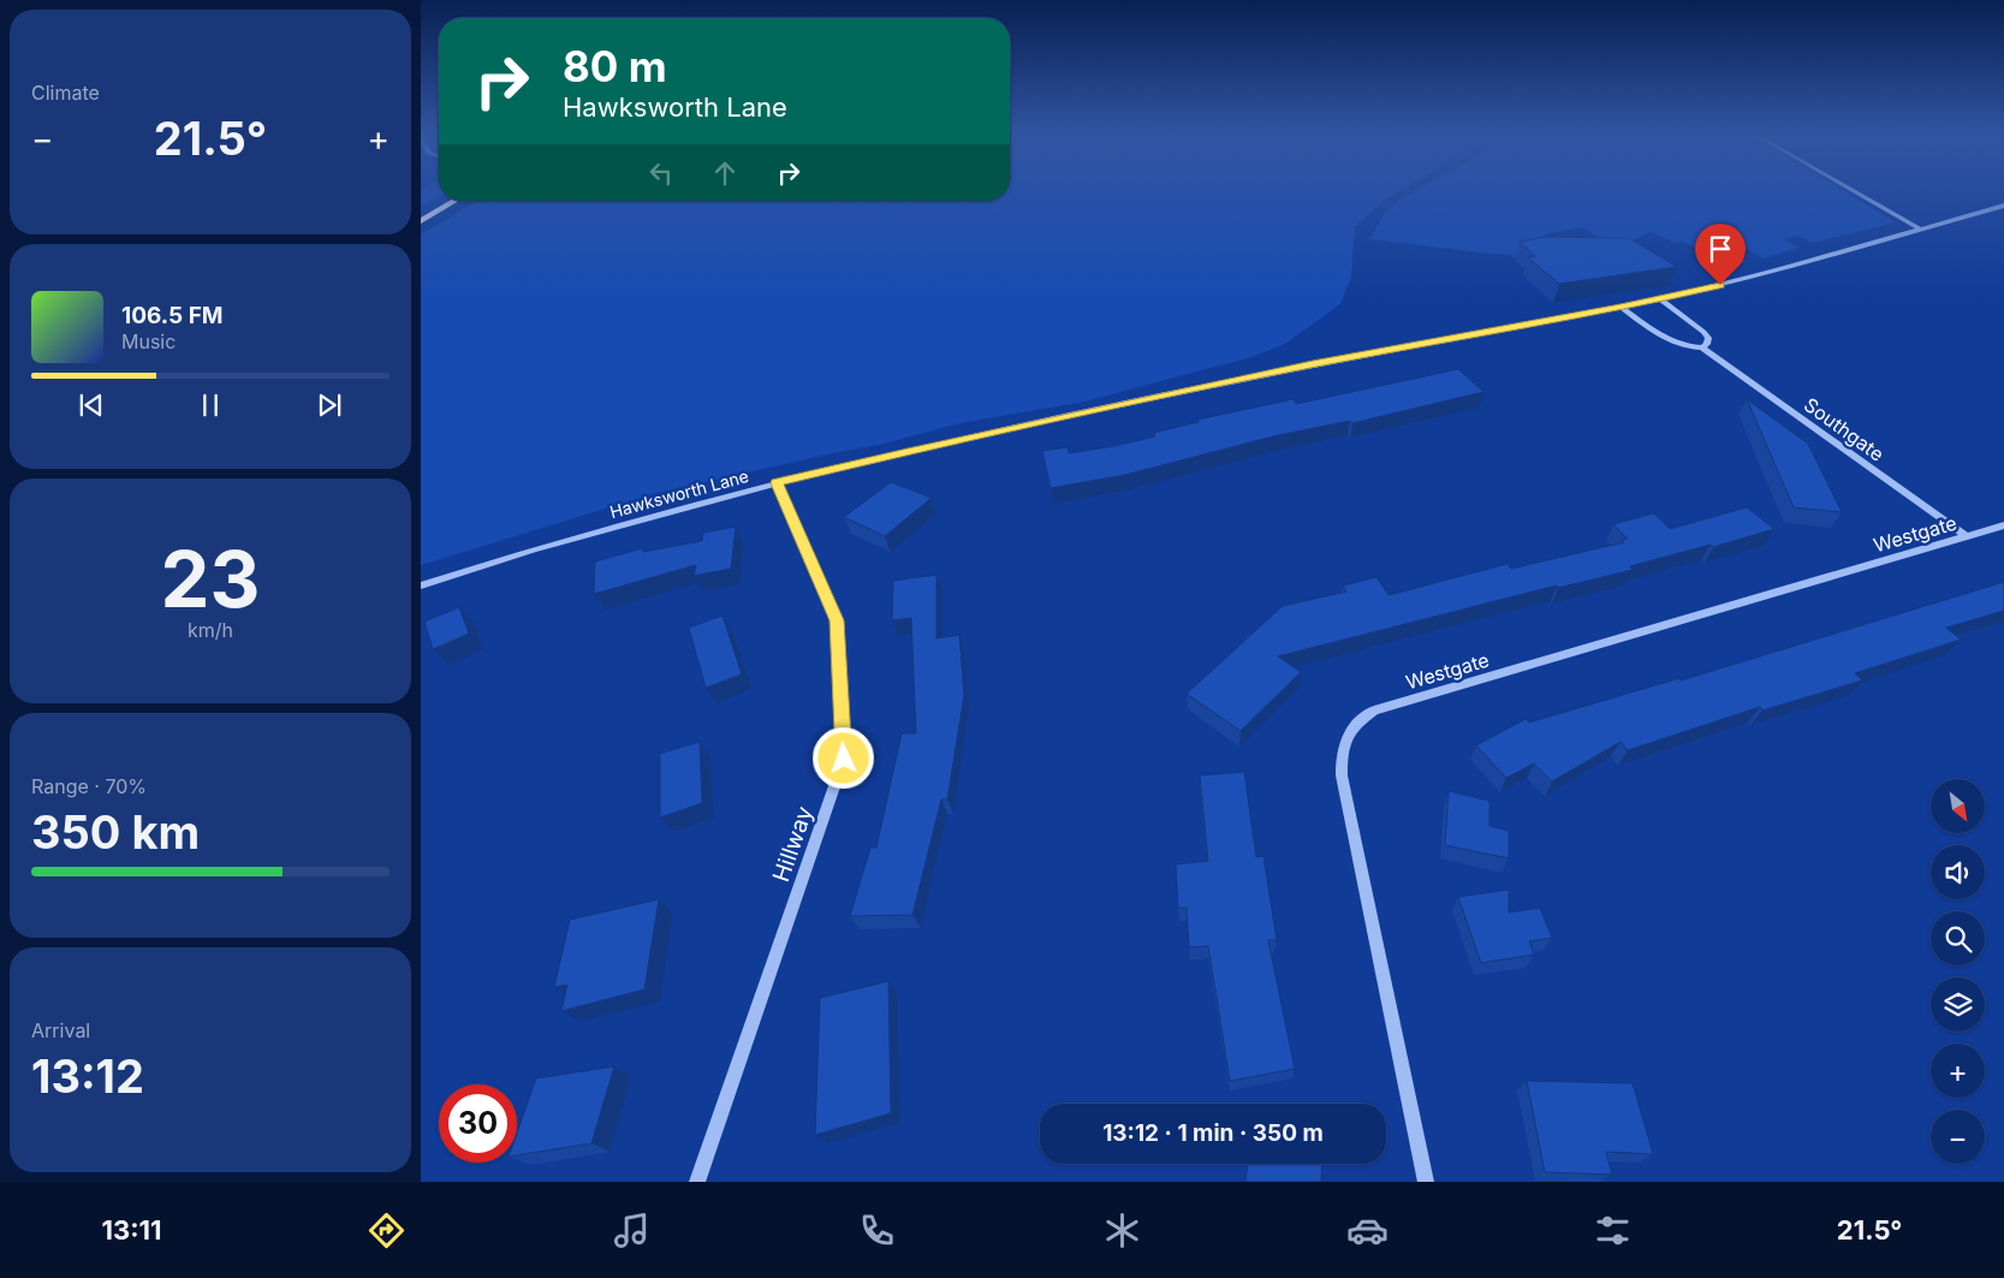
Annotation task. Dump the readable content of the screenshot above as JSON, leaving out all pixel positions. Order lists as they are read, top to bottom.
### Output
{
  "streets": {
    "street": [
      "Southgate",
      "Hawksworth Lane",
      "Westgate",
      "Hillway"
    ]
  },
  "crossings": [
    ["Southgate", "Hawksworth Lane"],
    ["Southgate", "Westgate"],
    ["Hawksworth Lane", "Hillway"]
  ],
  "north": "bottom right",
  "page": {
    "tile": [
      "Climate",
      ["23", "km/h"],
      ["Range · 70%", "350 km"],
      ["Arrival", "13:12"]
    ],
    "turn": ["80 m", "Hawksworth Lane"],
    "heat": ["−", "21.5°", "+"],
    "song": ["106.5 FM", "Music"],
    "map_buttons": ["+", "−"],
    "limit": "30",
    "trip": "13:12 · 1 min · 350 m",
    "tabs": ["13:11", "21.5°"]
  }
}
